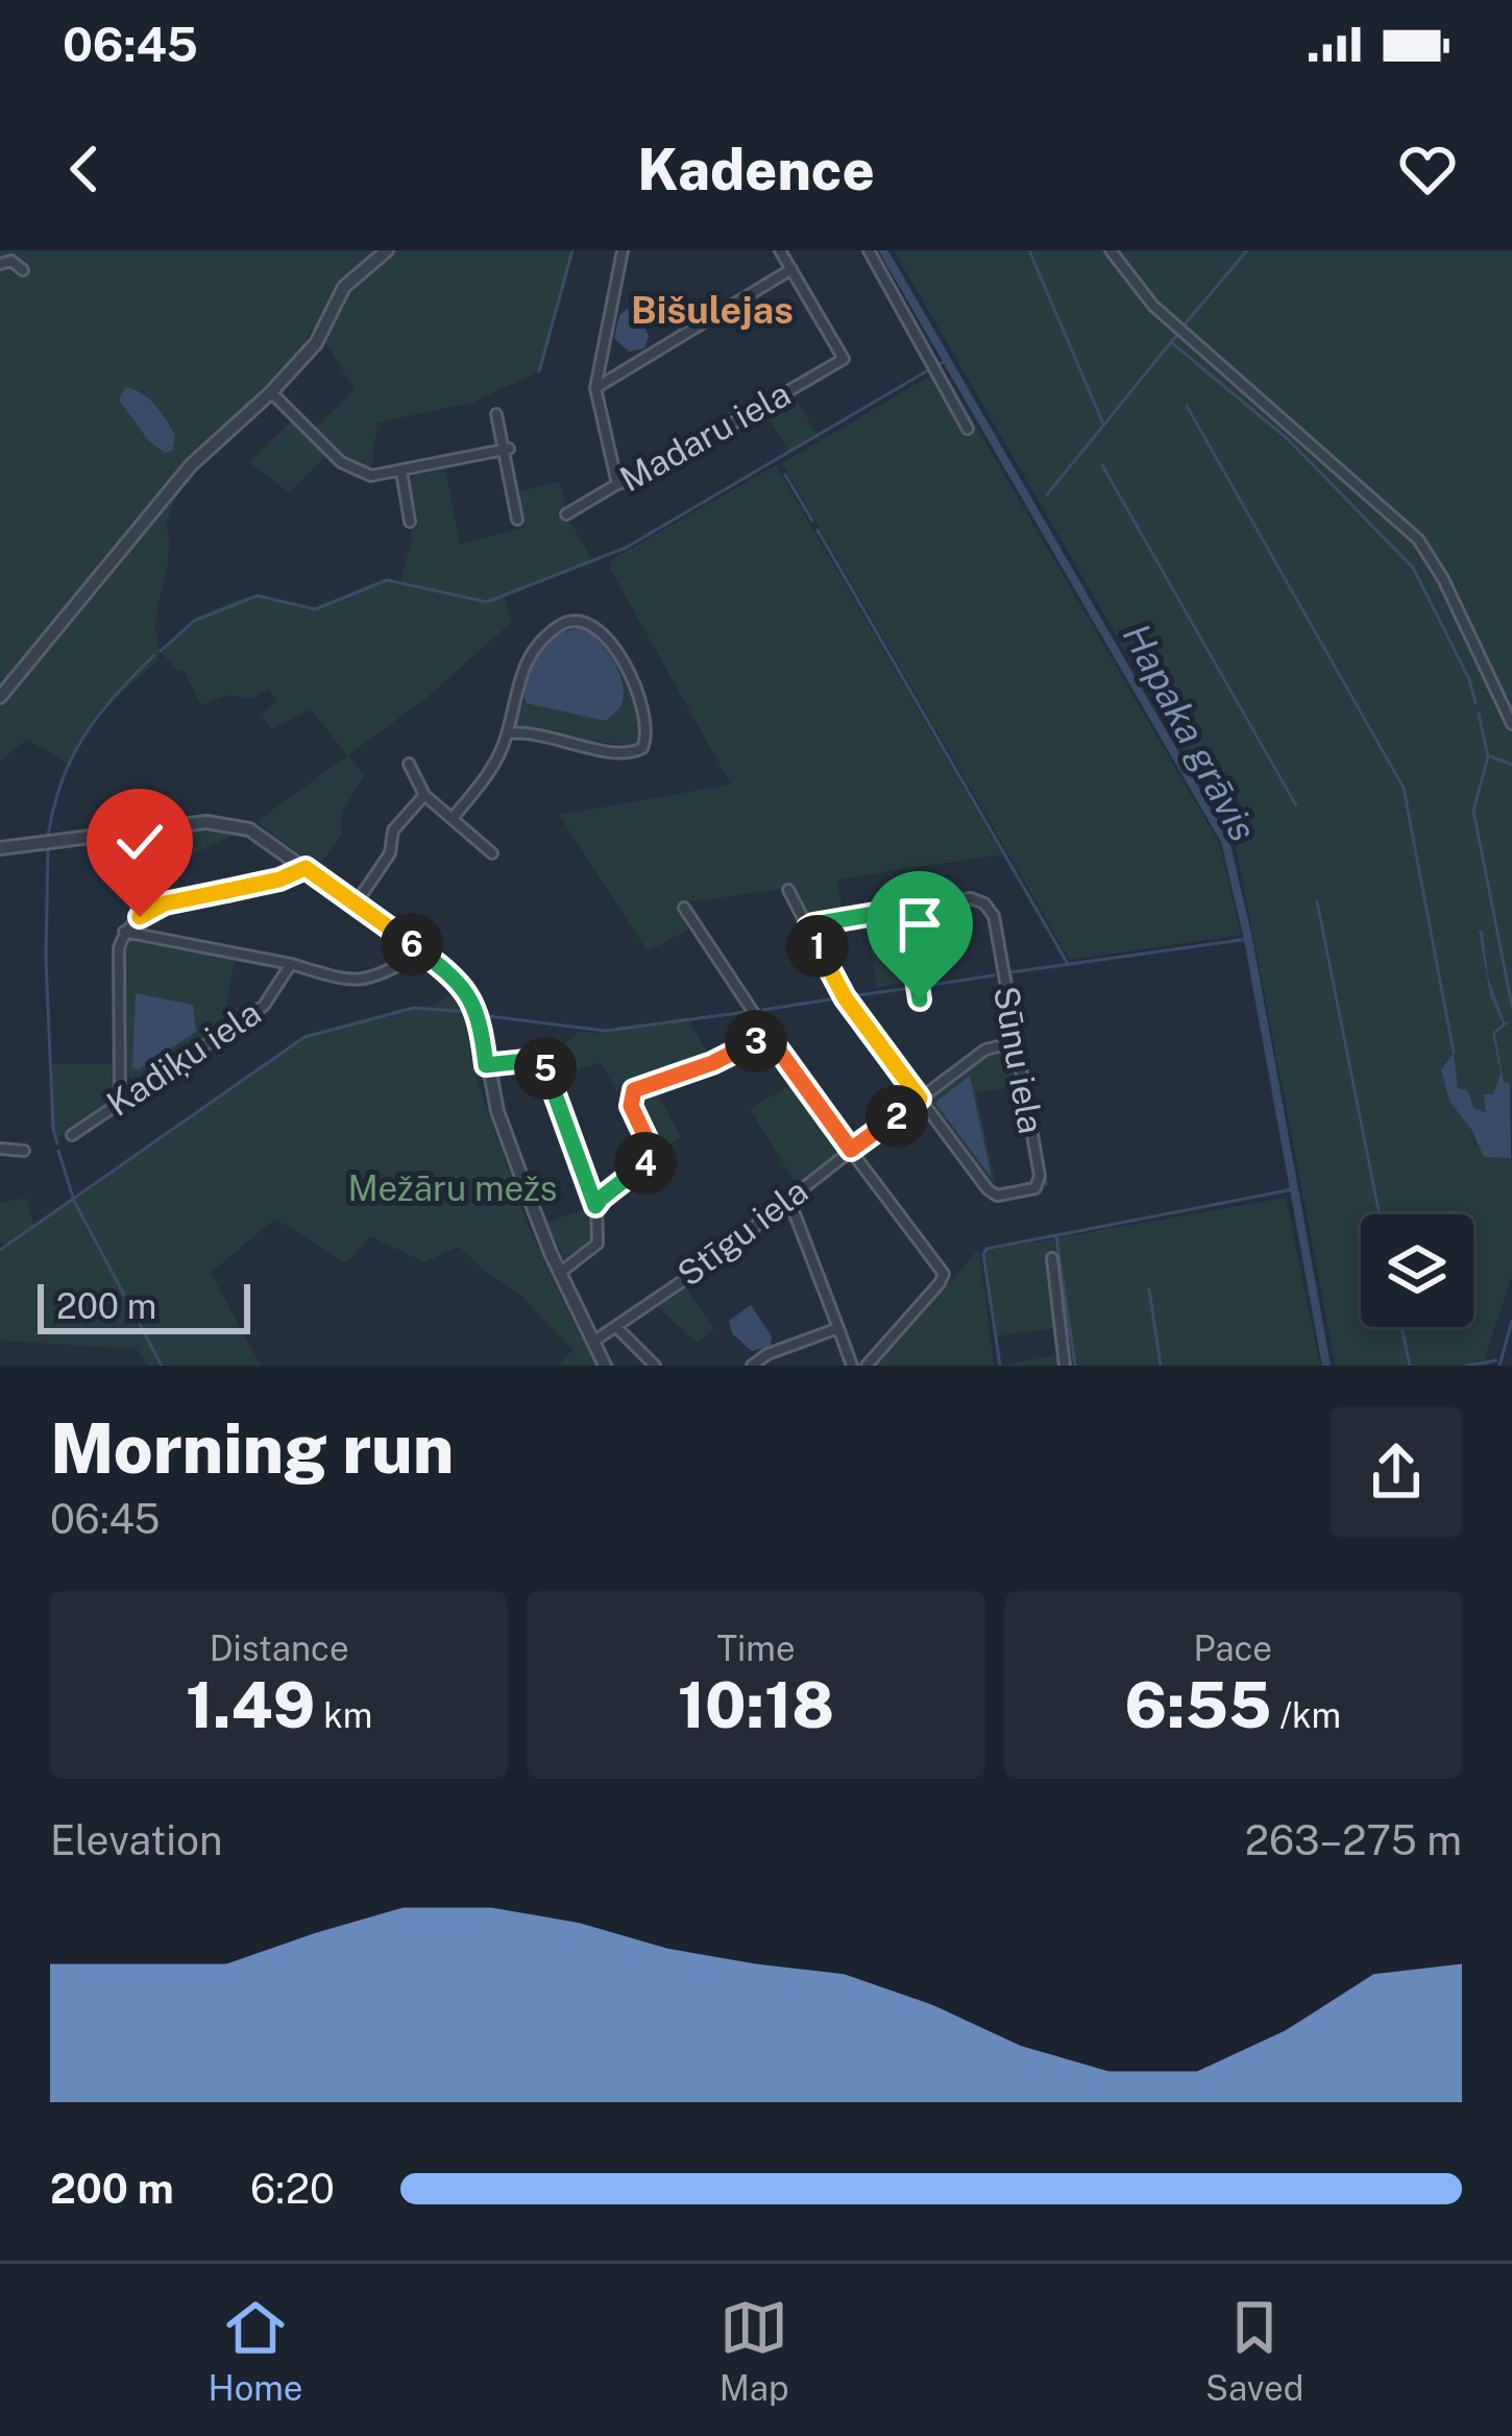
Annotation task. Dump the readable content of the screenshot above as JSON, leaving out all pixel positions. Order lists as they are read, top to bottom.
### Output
{
  "streets": {
    "street": [
      "Madaru iela",
      "Kadiķu iela",
      "Sūnu iela",
      "Stīgu iela"
    ]
  },
  "crossings": [
    ["Sūnu iela", "Stīgu iela"]
  ],
  "districts": ["Bišulejas"],
  "water": ["Hapaka grāvis"],
  "parks": ["Mežāru mežs"],
  "scale_bar": "200 m",
  "page": {
    "status": "06:45",
    "header": "Kadence",
    "pins": [
      "6",
      "1",
      "3",
      "5",
      "2",
      "4"
    ],
    "scale": "200 m",
    "heading": ["Morning run", "06:45"],
    "stats": [
      ["Distance", "1.49 km"],
      ["Time", "10:18"],
      ["Pace", "6:55 /km"]
    ],
    "chart": ["Elevation", "263–275 m"],
    "list": [
      {
        "name": "200 m",
        "note": "6:20"
      }
    ],
    "tabs": ["Home", "Map", "Saved"]
  }
}
